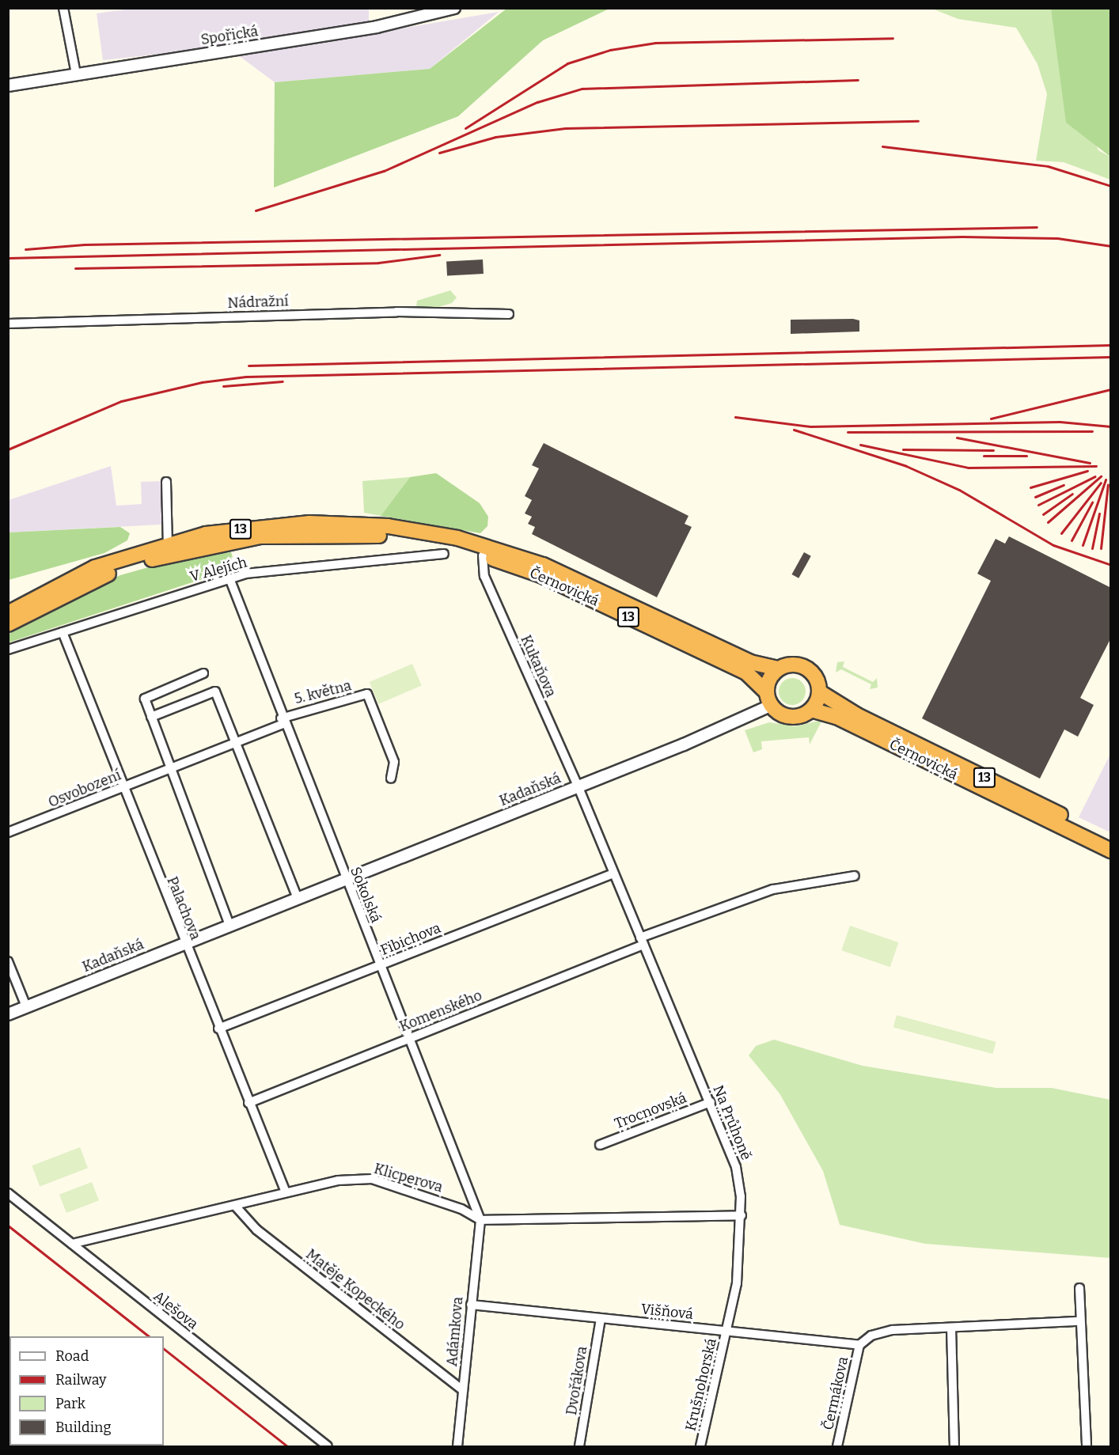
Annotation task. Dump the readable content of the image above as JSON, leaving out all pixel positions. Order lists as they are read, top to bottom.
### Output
{
  "streets": {
    "highway": ["13", "Černovická"],
    "street": [
      "Spořická",
      "Nádražní",
      "V Alejích",
      "Kukaňova",
      "5. května",
      "Osvobození",
      "Kadaňská",
      "Sokolská",
      "Palachova",
      "Fibichova",
      "Komenského",
      "Trocnovská",
      "Na Průhoně",
      "Klicperova",
      "Matěje Kopeckého",
      "Alešova",
      "Višňová",
      "Adámkova",
      "Dvořákova",
      "Krušnohorská",
      "Čermákova"
    ]
  },
  "crossings": [
    ["13", "Černovická"],
    ["13", "Kukaňova"],
    ["V Alejích", "Sokolská"],
    ["V Alejích", "Palachova"],
    ["Černovická", "Kukaňova"],
    ["Černovická", "Kadaňská"],
    ["Kukaňova", "Kadaňská"],
    ["Kukaňova", "Na Průhoně"],
    ["5. května", "Osvobození"],
    ["5. května", "Sokolská"],
    ["Osvobození", "Sokolská"],
    ["Osvobození", "Palachova"],
    ["Kadaňská", "Sokolská"],
    ["Kadaňská", "Palachova"],
    ["Kadaňská", "Na Průhoně"],
    ["Sokolská", "Fibichova"],
    ["Sokolská", "Komenského"],
    ["Sokolská", "Klicperova"],
    ["Sokolská", "Adámkova"],
    ["Palachova", "Fibichova"],
    ["Palachova", "Komenského"],
    ["Palachova", "Klicperova"],
    ["Fibichova", "Na Průhoně"],
    ["Komenského", "Na Průhoně"],
    ["Trocnovská", "Na Průhoně"],
    ["Na Průhoně", "Višňová"],
    ["Na Průhoně", "Krušnohorská"],
    ["Klicperova", "Matěje Kopeckého"],
    ["Klicperova", "Alešova"],
    ["Klicperova", "Adámkova"],
    ["Matěje Kopeckého", "Adámkova"],
    ["Višňová", "Adámkova"],
    ["Višňová", "Dvořákova"],
    ["Višňová", "Krušnohorská"],
    ["Višňová", "Čermákova"]
  ],
  "legend": [
    "Road",
    "Railway",
    "Park",
    "Building"
  ]
}
